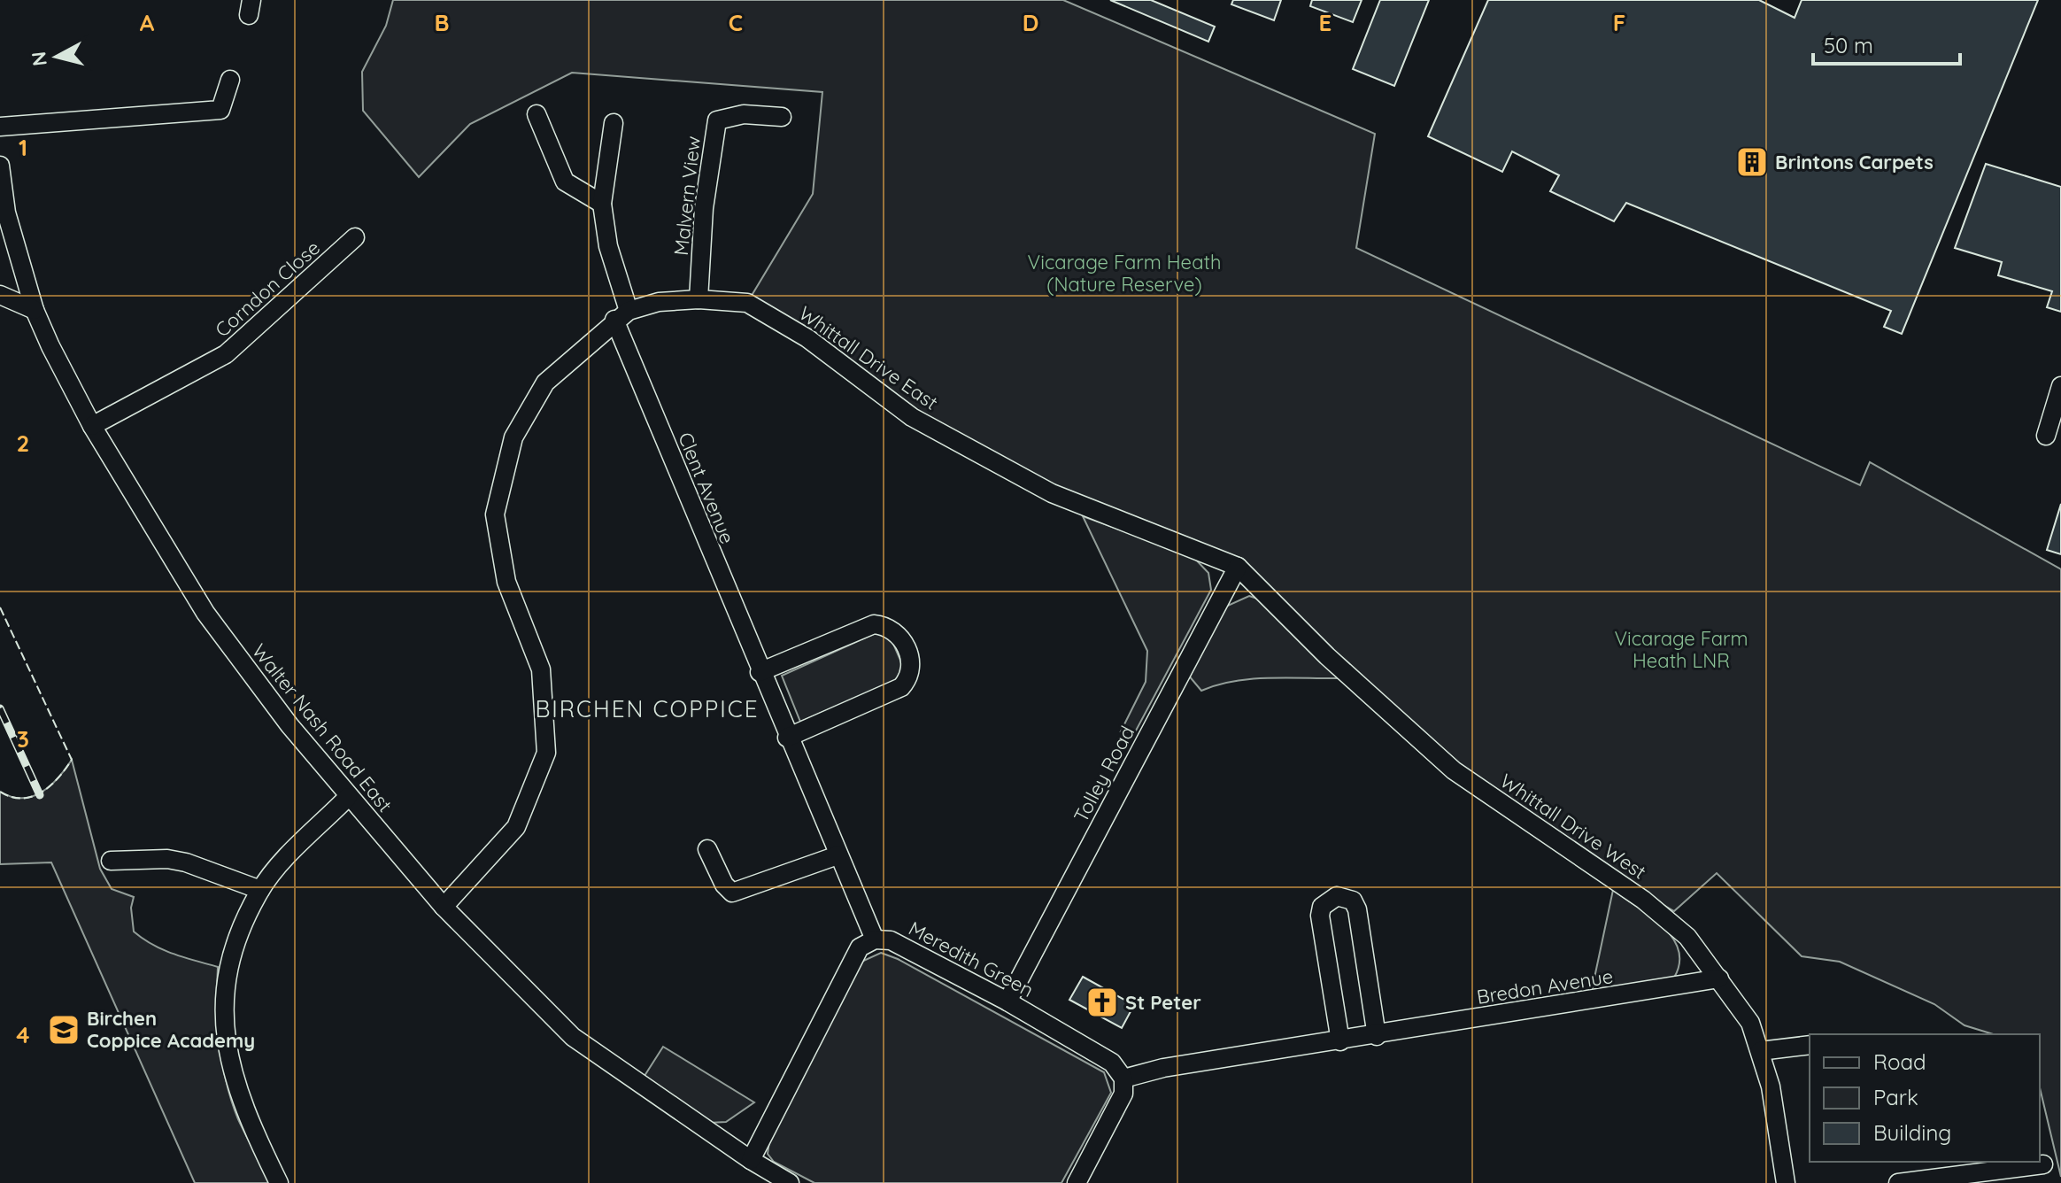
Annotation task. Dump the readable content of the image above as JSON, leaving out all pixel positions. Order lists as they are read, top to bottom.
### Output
{
  "streets": {
    "street": [
      "Malvern View",
      "Corndon Close",
      "Whittall Drive East",
      "Clent Avenue",
      "Walter Nash Road East",
      "Tolley Road",
      "Whittall Drive West",
      "Meredith Green",
      "Bredon Avenue"
    ]
  },
  "crossings": [
    ["Malvern View", "Whittall Drive East"],
    ["Corndon Close", "Walter Nash Road East"],
    ["Whittall Drive East", "Clent Avenue"],
    ["Whittall Drive East", "Walter Nash Road East"],
    ["Whittall Drive East", "Tolley Road"],
    ["Whittall Drive East", "Whittall Drive West"],
    ["Clent Avenue", "Meredith Green"],
    ["Tolley Road", "Whittall Drive West"],
    ["Tolley Road", "Meredith Green"],
    ["Whittall Drive West", "Bredon Avenue"],
    ["Meredith Green", "Bredon Avenue"]
  ],
  "districts": ["BIRCHEN COPPICE"],
  "parks": ["Vicarage Farm Heath (Nature Reserve)", "Vicarage Farm Heath LNR"],
  "places": {
    "building": ["Brintons Carpets"],
    "church": ["St Peter"],
    "school or university": ["Birchen Coppice Academy"]
  },
  "legend": ["Road", "Park", "Building"],
  "scale_bar": "50 m",
  "north": "left",
  "grid": {
    "columns": [
      "A",
      "B",
      "C",
      "D",
      "E",
      "F"
    ],
    "rows": [
      "1",
      "2",
      "3",
      "4"
    ]
  }
}
